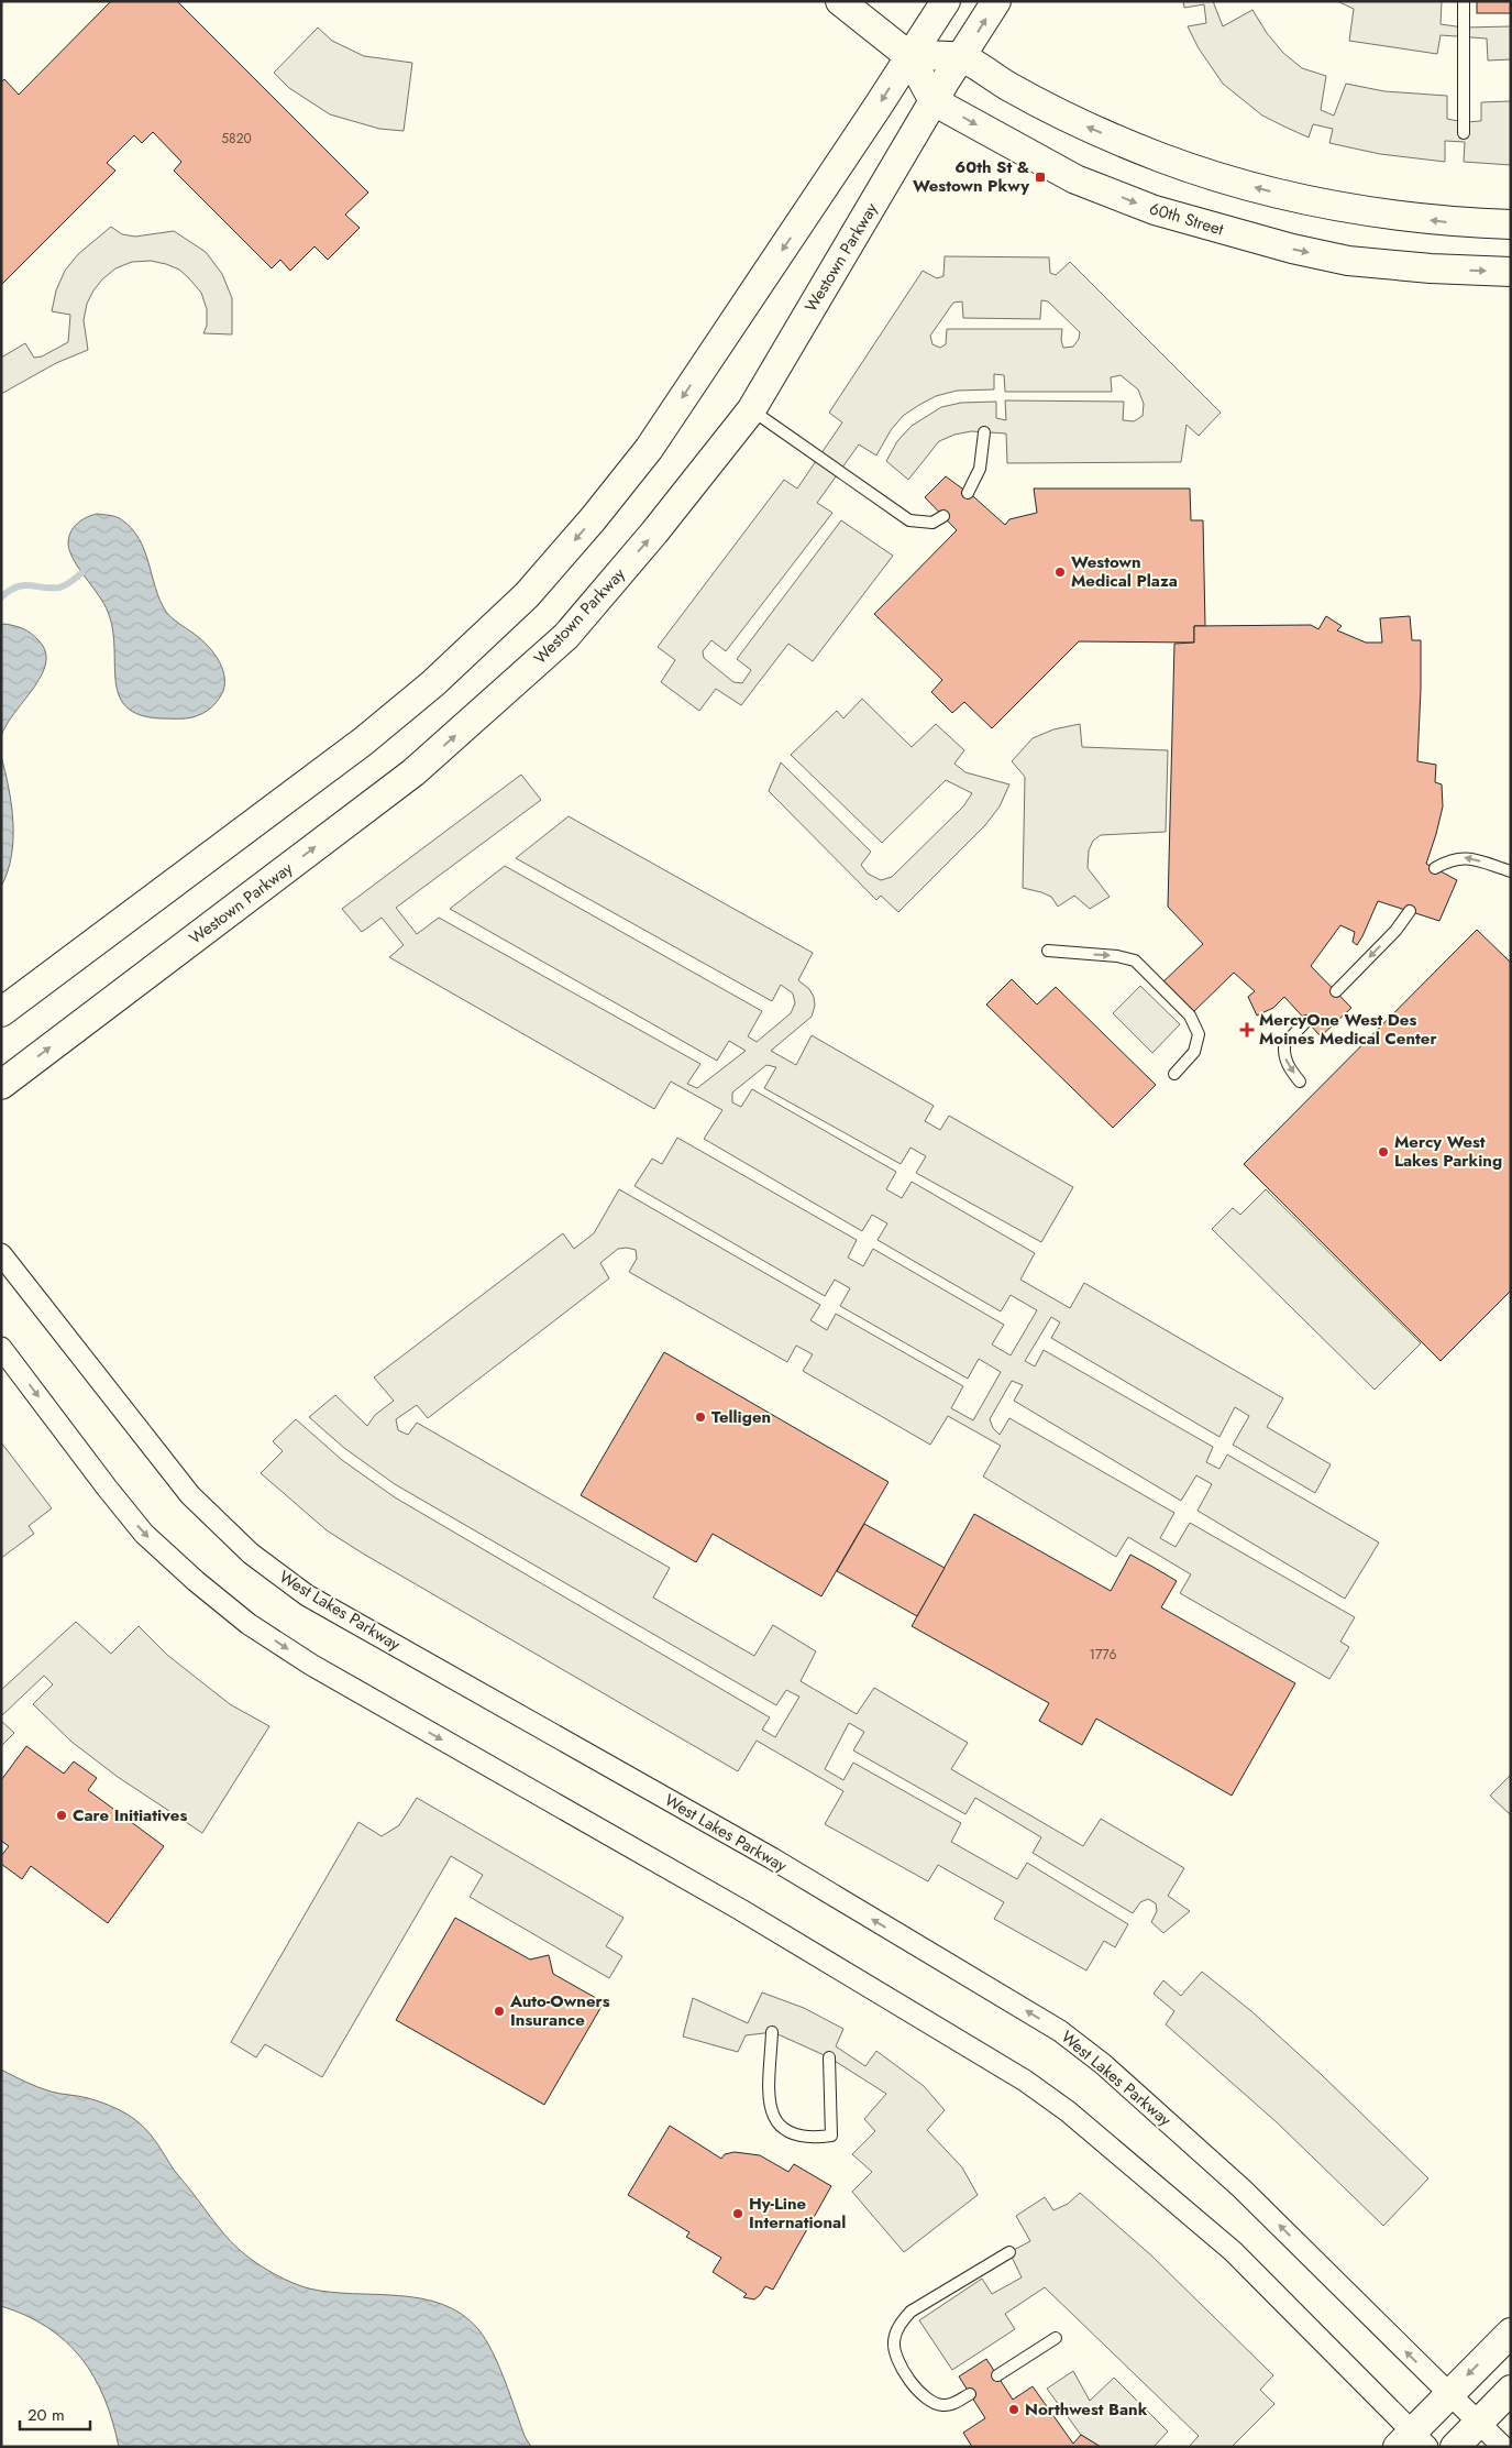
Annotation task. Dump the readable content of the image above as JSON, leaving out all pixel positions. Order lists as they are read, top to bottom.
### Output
{
  "streets": {
    "street": ["60th Street", "Westown Parkway", "West Lakes Parkway"]
  },
  "crossings": [
    ["60th Street", "Westown Parkway"]
  ],
  "places": {
    "transit": ["60th St & Westown Pkwy"],
    "other": [
      "Westown Medical Plaza",
      "Mercy West Lakes Parking",
      "Telligen",
      "Care Initiatives",
      "Auto-Owners Insurance",
      "Hy-Line International",
      "Northwest Bank"
    ],
    "health": ["MercyOne West Des Moines Medical Center"]
  },
  "house_numbers": ["5820", "1776"],
  "scale_bar": "20 m"
}
